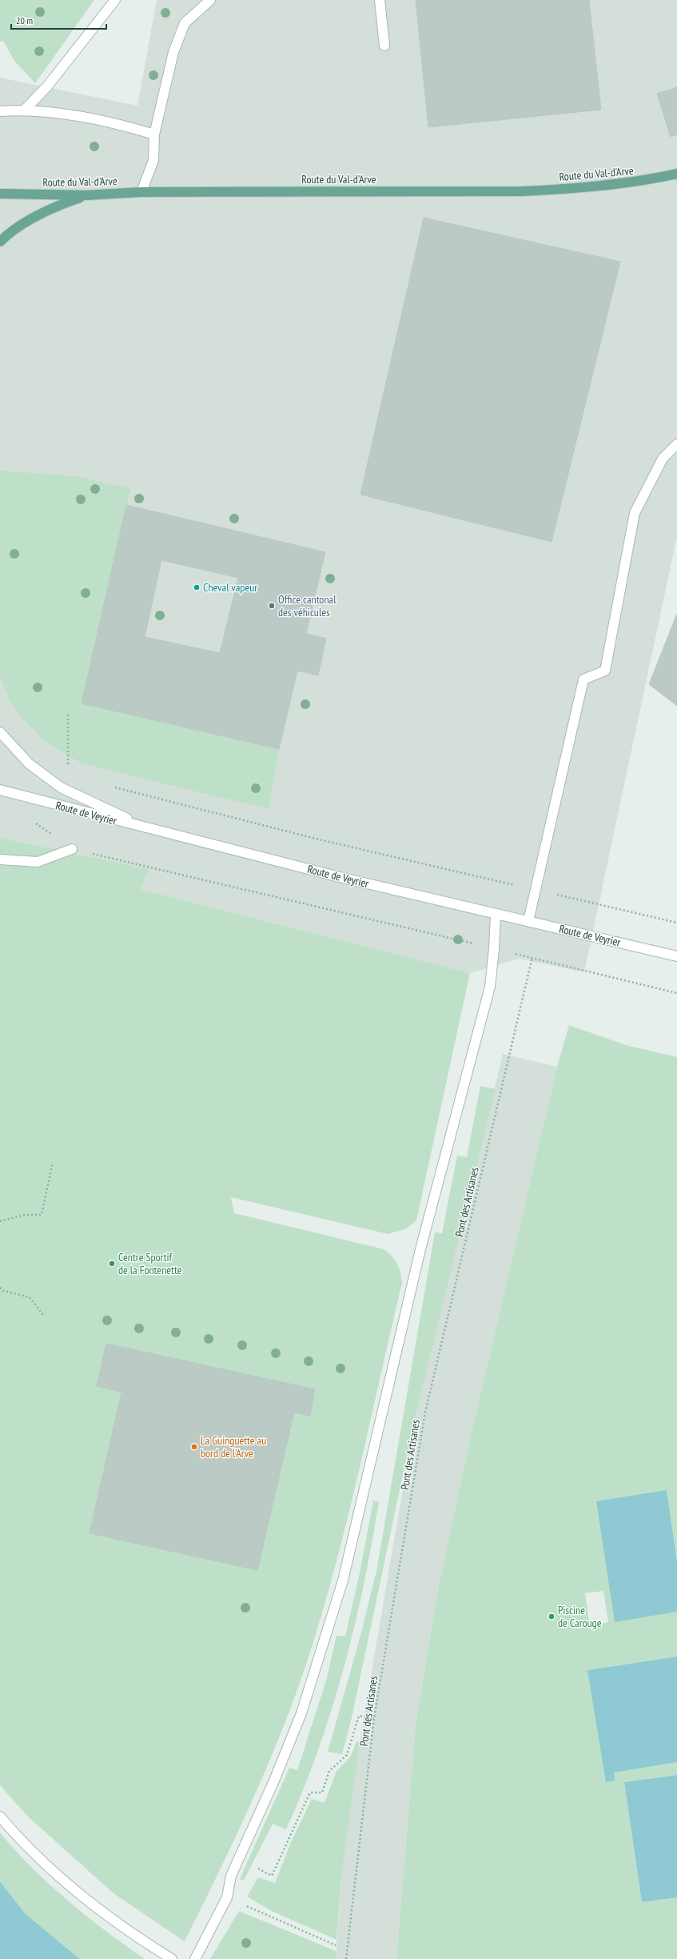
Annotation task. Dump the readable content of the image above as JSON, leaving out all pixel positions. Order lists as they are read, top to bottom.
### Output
{
  "streets": {
    "main road": ["Route du Val-d'Arve", "Route de Veyrier"],
    "path": ["Pont des Artisanes"]
  },
  "places": [
    "Cheval vapeur",
    "Office cantonal des véhicules",
    "Centre Sportif de la Fontenette",
    "La Guinguette au bord de l'Arve",
    "Piscine de Carouge"
  ],
  "scale_bar": "20 m"
}
